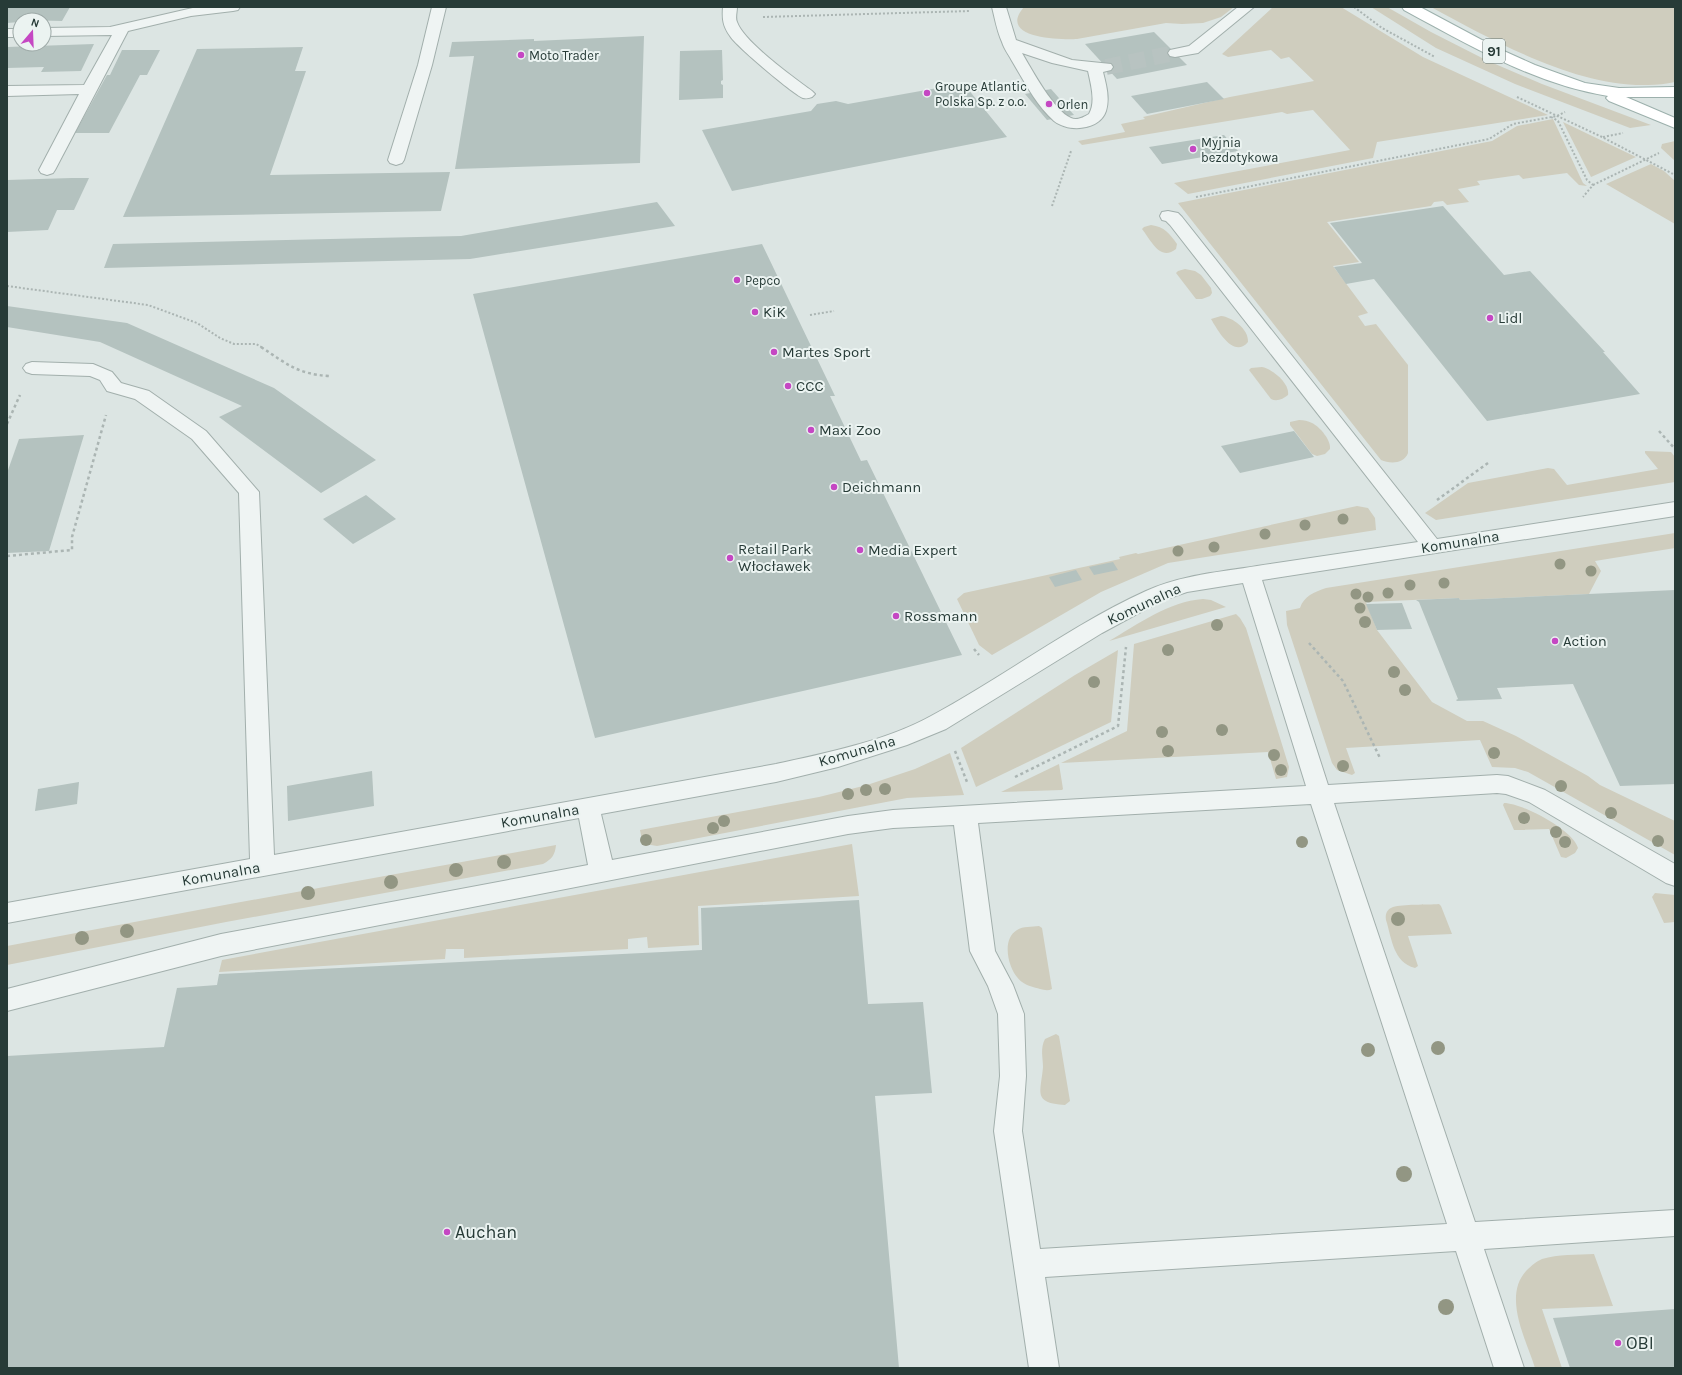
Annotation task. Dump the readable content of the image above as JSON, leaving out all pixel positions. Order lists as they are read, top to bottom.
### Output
{
  "streets": {
    "main road": ["91"],
    "street": ["Komunalna"]
  },
  "places": [
    "Moto Trader",
    "Groupe Atlantic Polska Sp. z o.o.",
    "Orlen",
    "Myjnia bezdotykowa",
    "Pepco",
    "KiK",
    "Lidl",
    "Martes Sport",
    "CCC",
    "Maxi Zoo",
    "Deichmann",
    "Media Expert",
    "Retail Park Włocławek",
    "Rossmann",
    "Action",
    "Auchan",
    "OBI"
  ],
  "north": "top"
}
